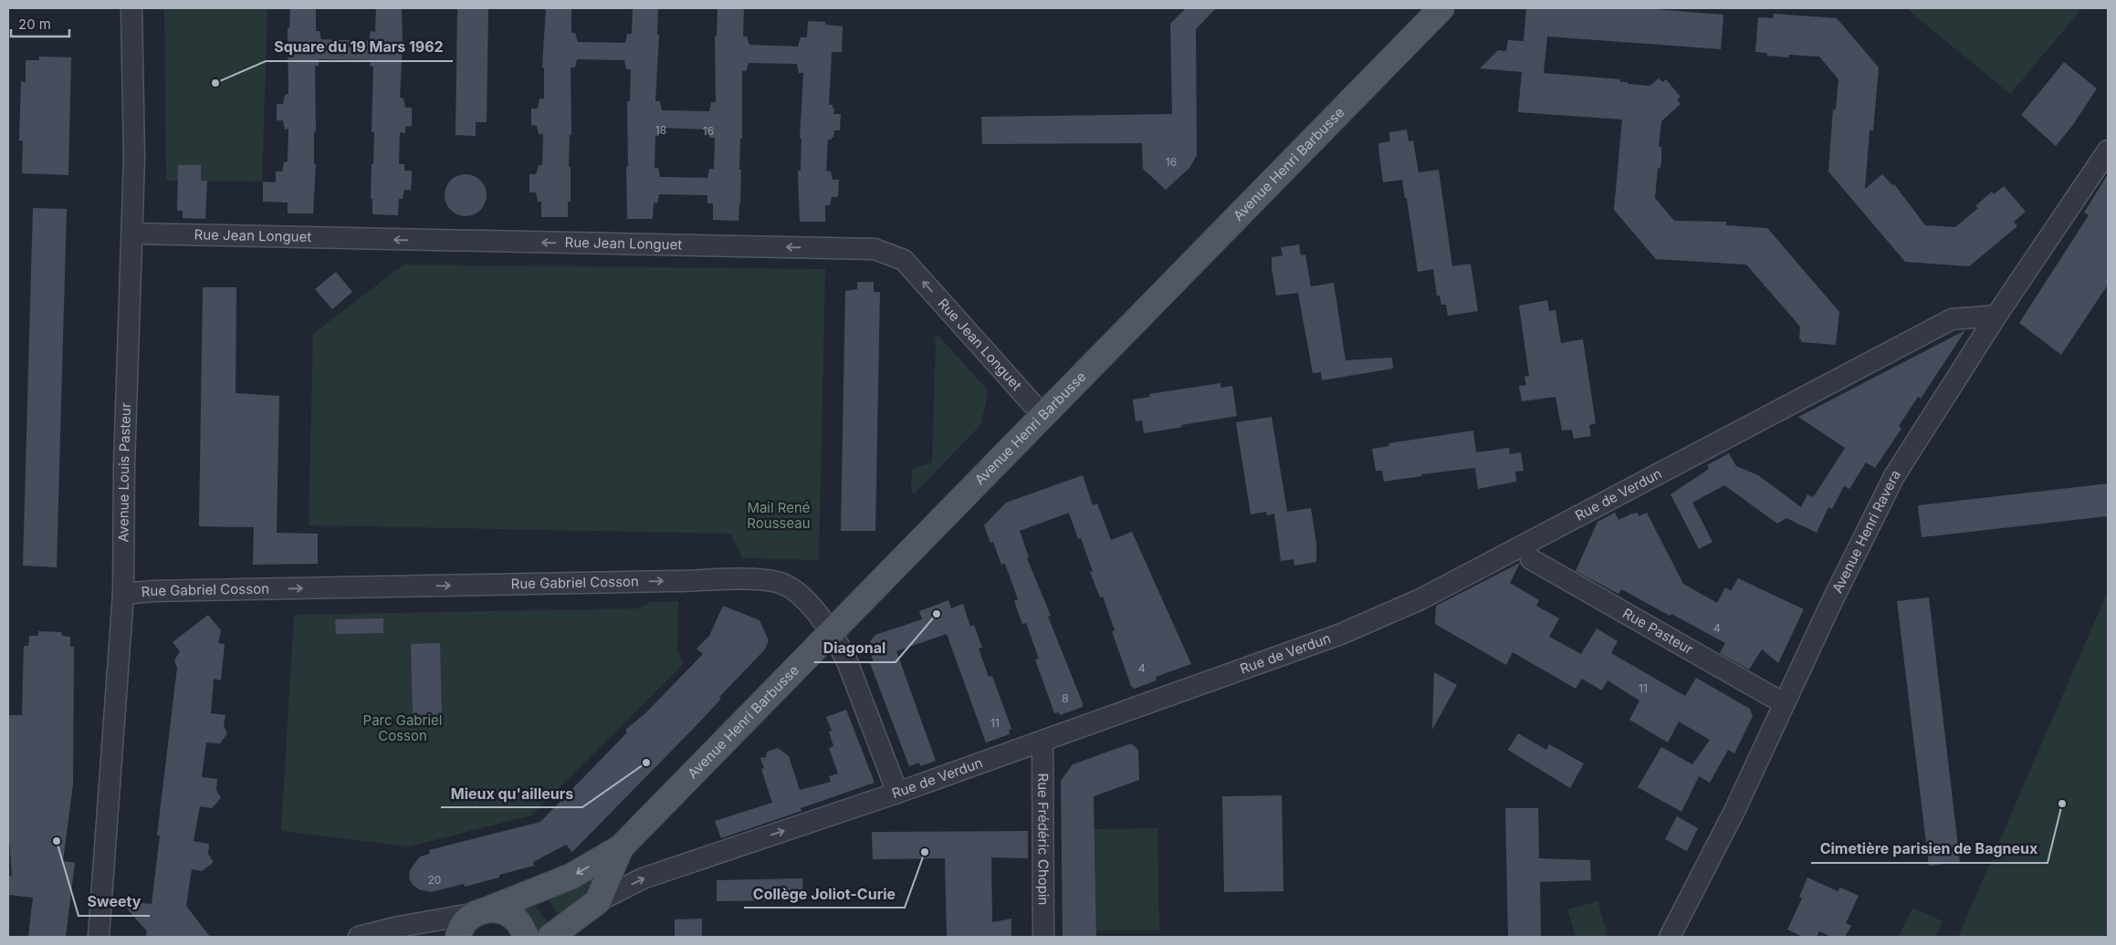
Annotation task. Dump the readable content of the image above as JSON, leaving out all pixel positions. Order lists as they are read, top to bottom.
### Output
{
  "streets": {
    "main road": ["Avenue Henri Barbusse", "Rue de Verdun"],
    "street": [
      "Rue Jean Longuet",
      "Avenue Louis Pasteur",
      "Avenue Henri Ravera",
      "Rue Gabriel Cosson",
      "Rue Pasteur",
      "Rue Frédéric Chopin"
    ]
  },
  "crossings": [
    ["Avenue Henri Barbusse", "Rue Jean Longuet"],
    ["Avenue Henri Barbusse", "Rue de Verdun"],
    ["Avenue Henri Barbusse", "Rue Gabriel Cosson"],
    ["Rue Jean Longuet", "Avenue Louis Pasteur"],
    ["Avenue Louis Pasteur", "Rue Gabriel Cosson"],
    ["Rue de Verdun", "Avenue Henri Ravera"],
    ["Rue de Verdun", "Rue Gabriel Cosson"],
    ["Rue de Verdun", "Rue Frédéric Chopin"],
    ["Avenue Henri Ravera", "Rue Pasteur"]
  ],
  "one_way": ["Rue Jean Longuet", "Rue Gabriel Cosson"],
  "parks": ["Mail René Rousseau", "Parc Gabriel Cosson"],
  "places": [
    "Square du 19 Mars 1962",
    "Diagonal",
    "Mieux qu'ailleurs",
    "Cimetière parisien de Bagneux",
    "Sweety",
    "Collège Joliot-Curie"
  ],
  "house_numbers": [
    "18",
    "16",
    "16",
    "4",
    "4",
    "11",
    "8",
    "11",
    "20"
  ],
  "scale_bar": "20 m"
}
